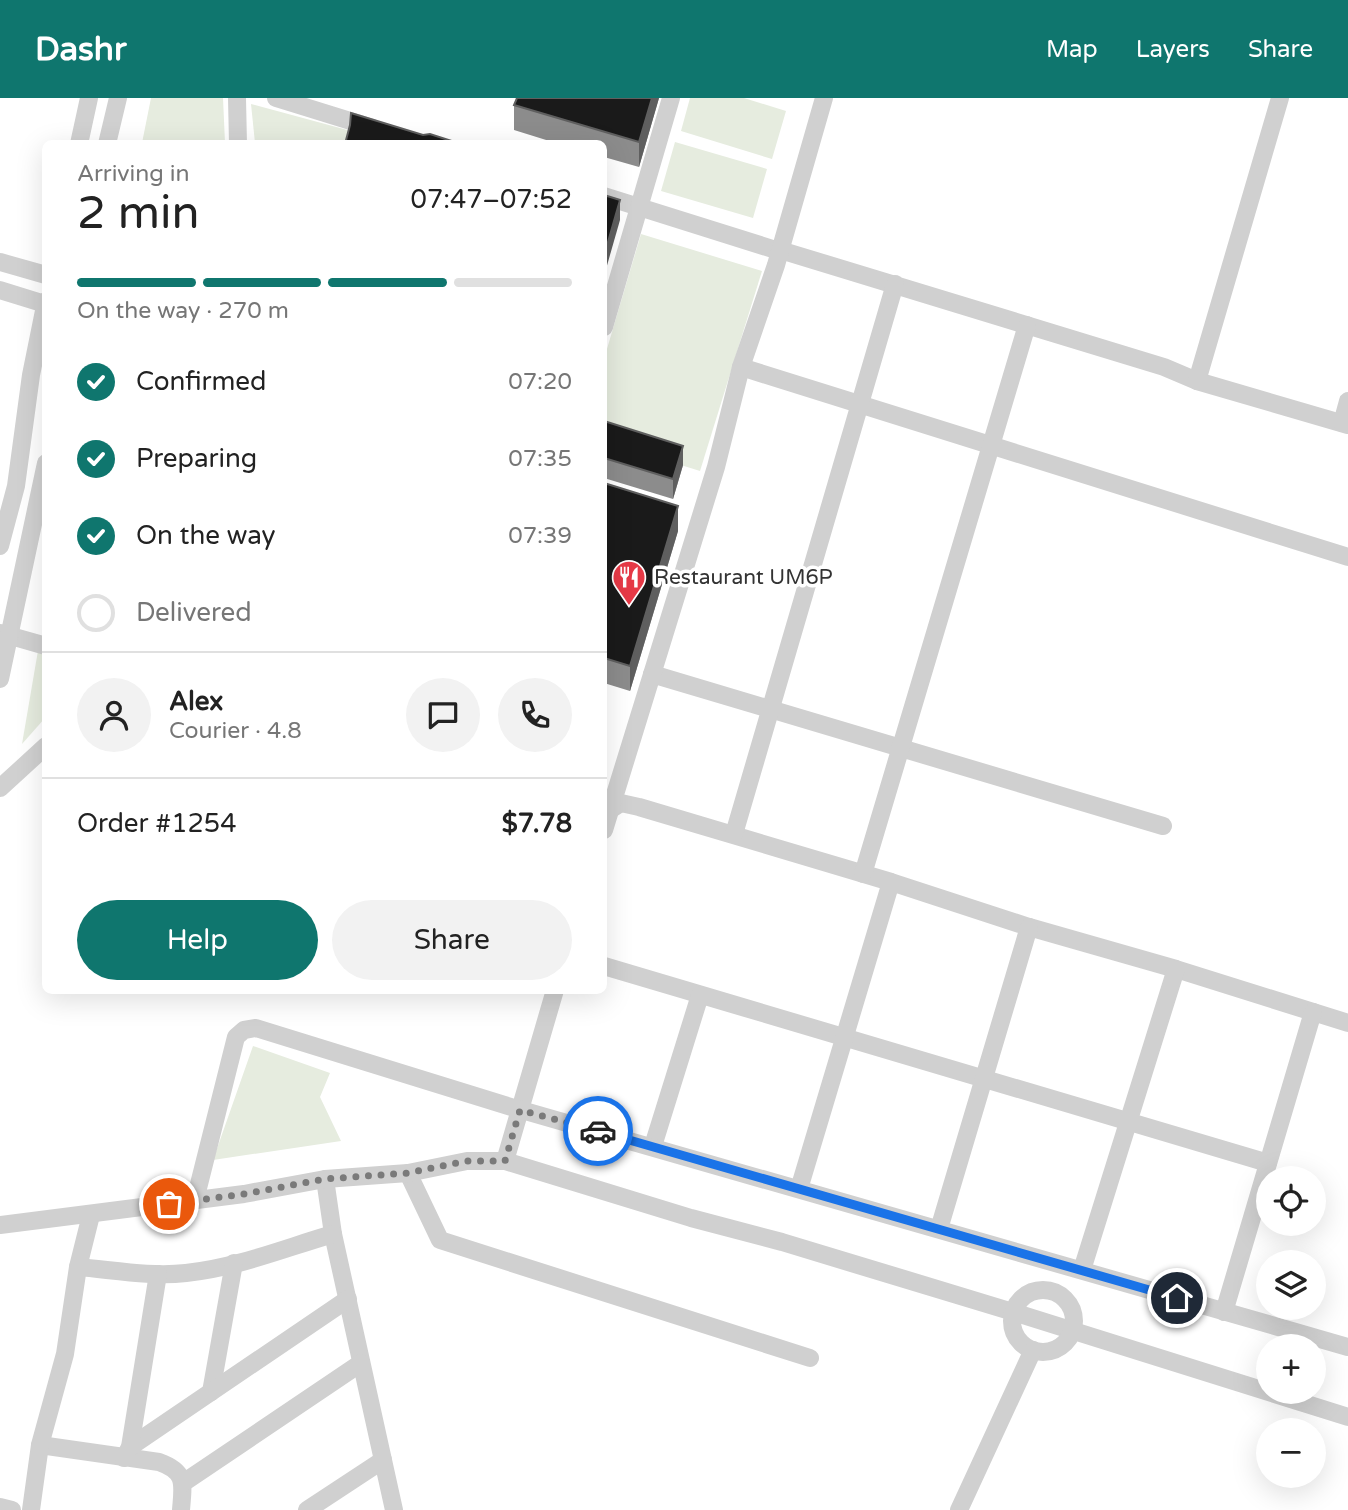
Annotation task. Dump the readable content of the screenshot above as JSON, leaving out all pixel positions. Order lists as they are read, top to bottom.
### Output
{
  "places": {
    "restaurant": ["Restaurant UM6P"]
  },
  "page": {
    "header": "Dashr",
    "nav": ["Map", "Layers", "Share"],
    "heading": ["2 min", "Arriving in", "07:47–07:52"],
    "panel": [
      "Alex",
      "Courier · 4.8",
      "Order #1254",
      "$7.78"
    ],
    "bar": "On the way · 270 m",
    "list": [
      ["Confirmed", "07:20"],
      ["Preparing", "07:35"],
      ["On the way", "07:39"],
      "Delivered"
    ],
    "buttons": ["Help", "Share"],
    "map_buttons": ["+", "−"]
  }
}
